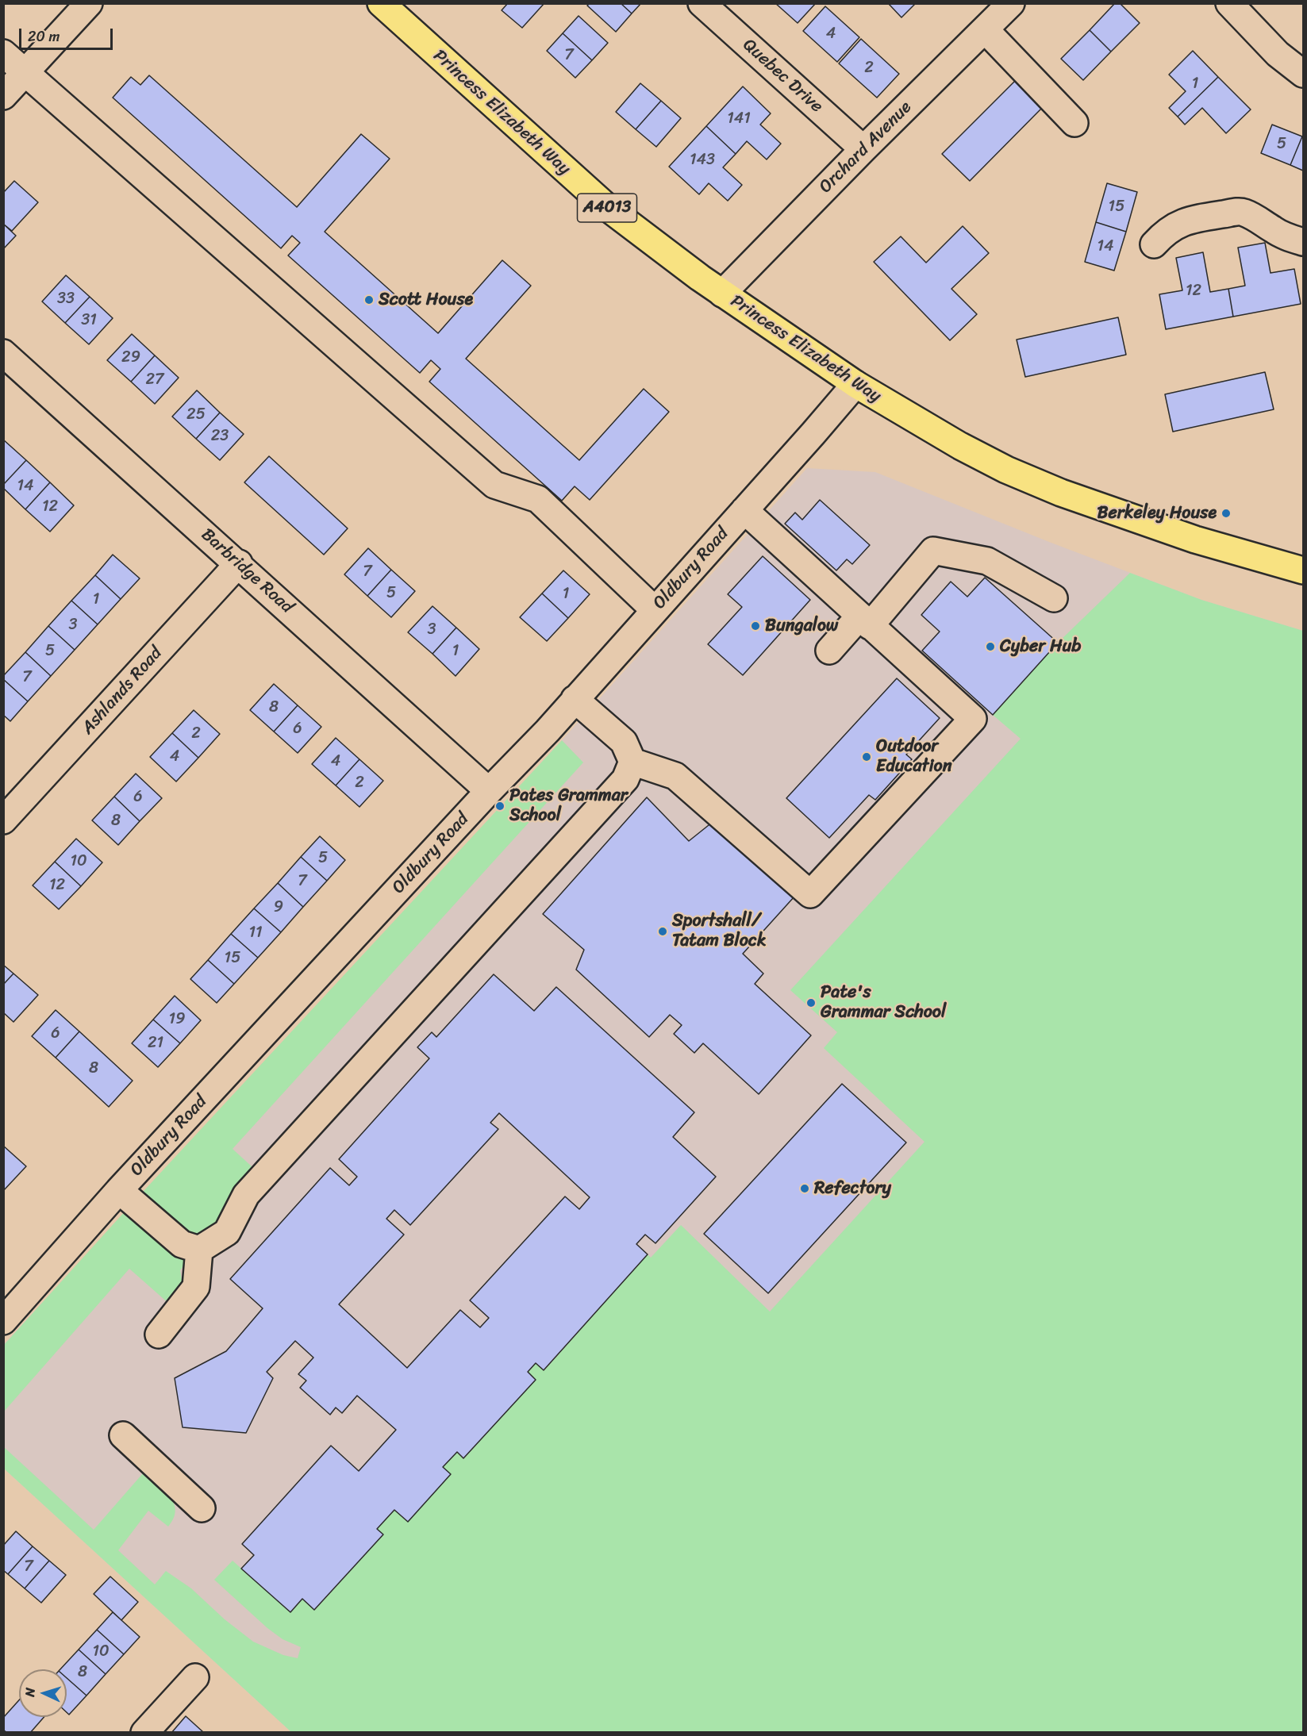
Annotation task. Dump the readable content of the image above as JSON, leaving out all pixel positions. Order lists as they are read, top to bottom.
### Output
{
  "streets": {
    "main road": ["Princess Elizabeth Way", "A4013"],
    "street": [
      "Quebec Drive",
      "Orchard Avenue",
      "Oldbury Road",
      "Barbridge Road",
      "Ashlands Road"
    ]
  },
  "crossings": [
    ["Quebec Drive", "Orchard Avenue"],
    ["Princess Elizabeth Way", "Orchard Avenue"],
    ["Princess Elizabeth Way", "Oldbury Road"],
    ["Oldbury Road", "Barbridge Road"],
    ["Barbridge Road", "Ashlands Road"]
  ],
  "places": [
    "Scott House",
    "Berkeley House",
    "Bungalow",
    "Cyber Hub",
    "Outdoor Education",
    "Pates Grammar School",
    "Sportshall/ Tatam Block",
    "Pate's Grammar School",
    "Refectory"
  ],
  "house_numbers": [
    "4",
    "7",
    "2",
    "1",
    "141",
    "5",
    "143",
    "15",
    "14",
    "12",
    "33",
    "31",
    "29",
    "27",
    "25",
    "23",
    "14",
    "12",
    "7",
    "5",
    "1",
    "1",
    "3",
    "3",
    "5",
    "1",
    "7",
    "8",
    "6",
    "2",
    "4",
    "4",
    "2",
    "6",
    "8",
    "5",
    "10",
    "7",
    "12",
    "9",
    "11",
    "15",
    "19",
    "6",
    "21",
    "8",
    "7",
    "10",
    "8"
  ],
  "scale_bar": "20 m",
  "north": "left"
}
